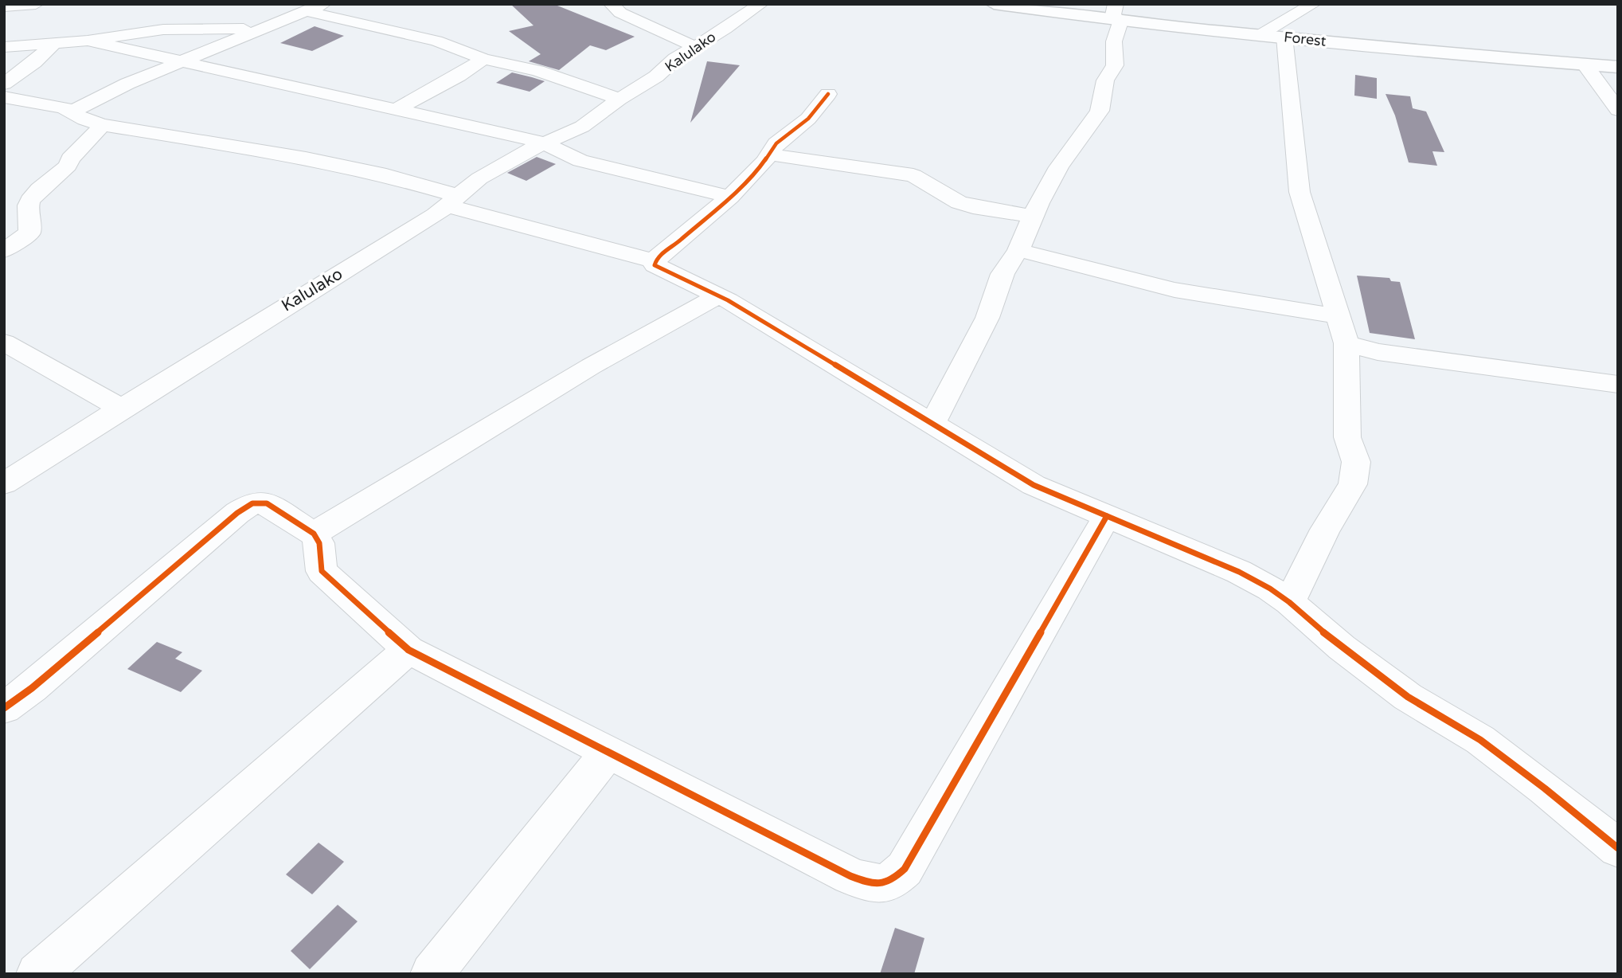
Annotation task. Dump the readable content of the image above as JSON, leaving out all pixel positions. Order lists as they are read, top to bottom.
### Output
{
  "streets": {
    "street": ["Forest", "Kalulako"]
  }
}
